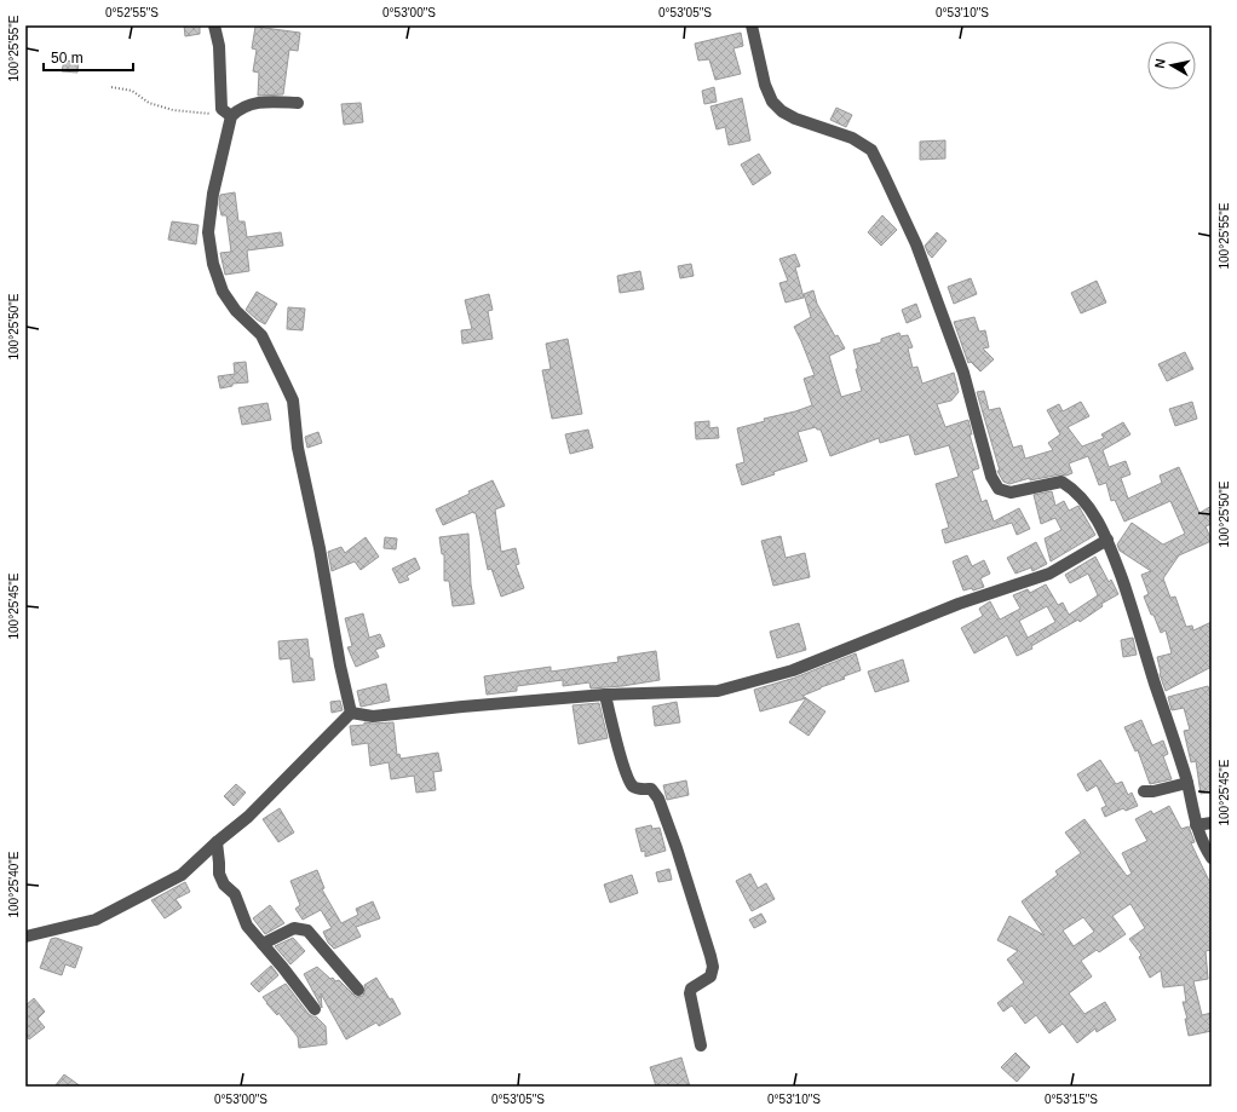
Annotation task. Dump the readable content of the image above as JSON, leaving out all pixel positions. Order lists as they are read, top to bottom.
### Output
{
  "scale_bar": "50 m",
  "north": "left",
  "coordinates": [
    "0°52'55\"S",
    "0°53'00\"S",
    "0°53'05\"S",
    "0°53'10\"S",
    "100°25'55\"E",
    "100°25'50\"E",
    "100°25'45\"E",
    "100°25'40\"E",
    "0°53'15\"S"
  ]
}
